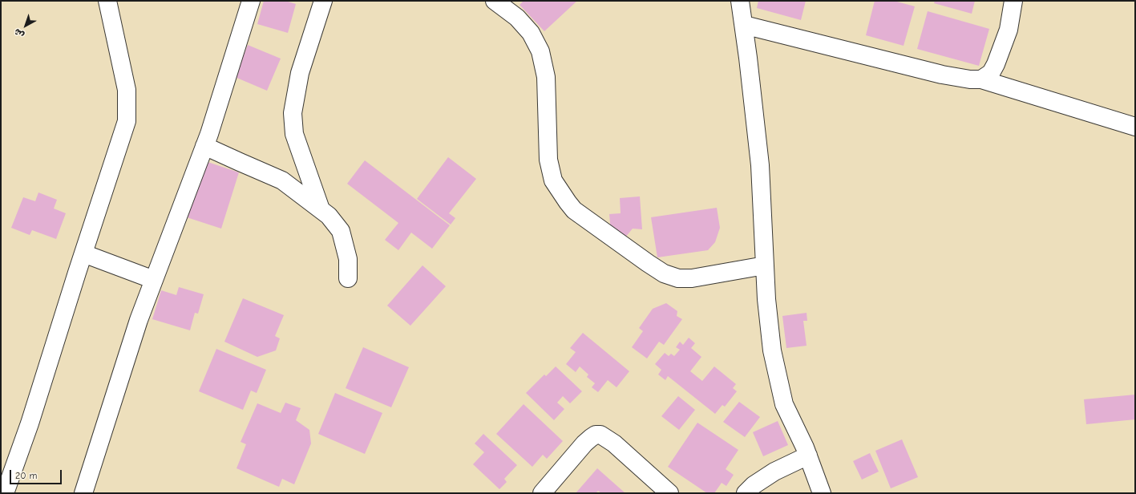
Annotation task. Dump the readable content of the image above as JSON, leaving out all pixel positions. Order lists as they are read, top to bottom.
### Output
{
  "scale_bar": "20 m",
  "north": "bottom left"
}
